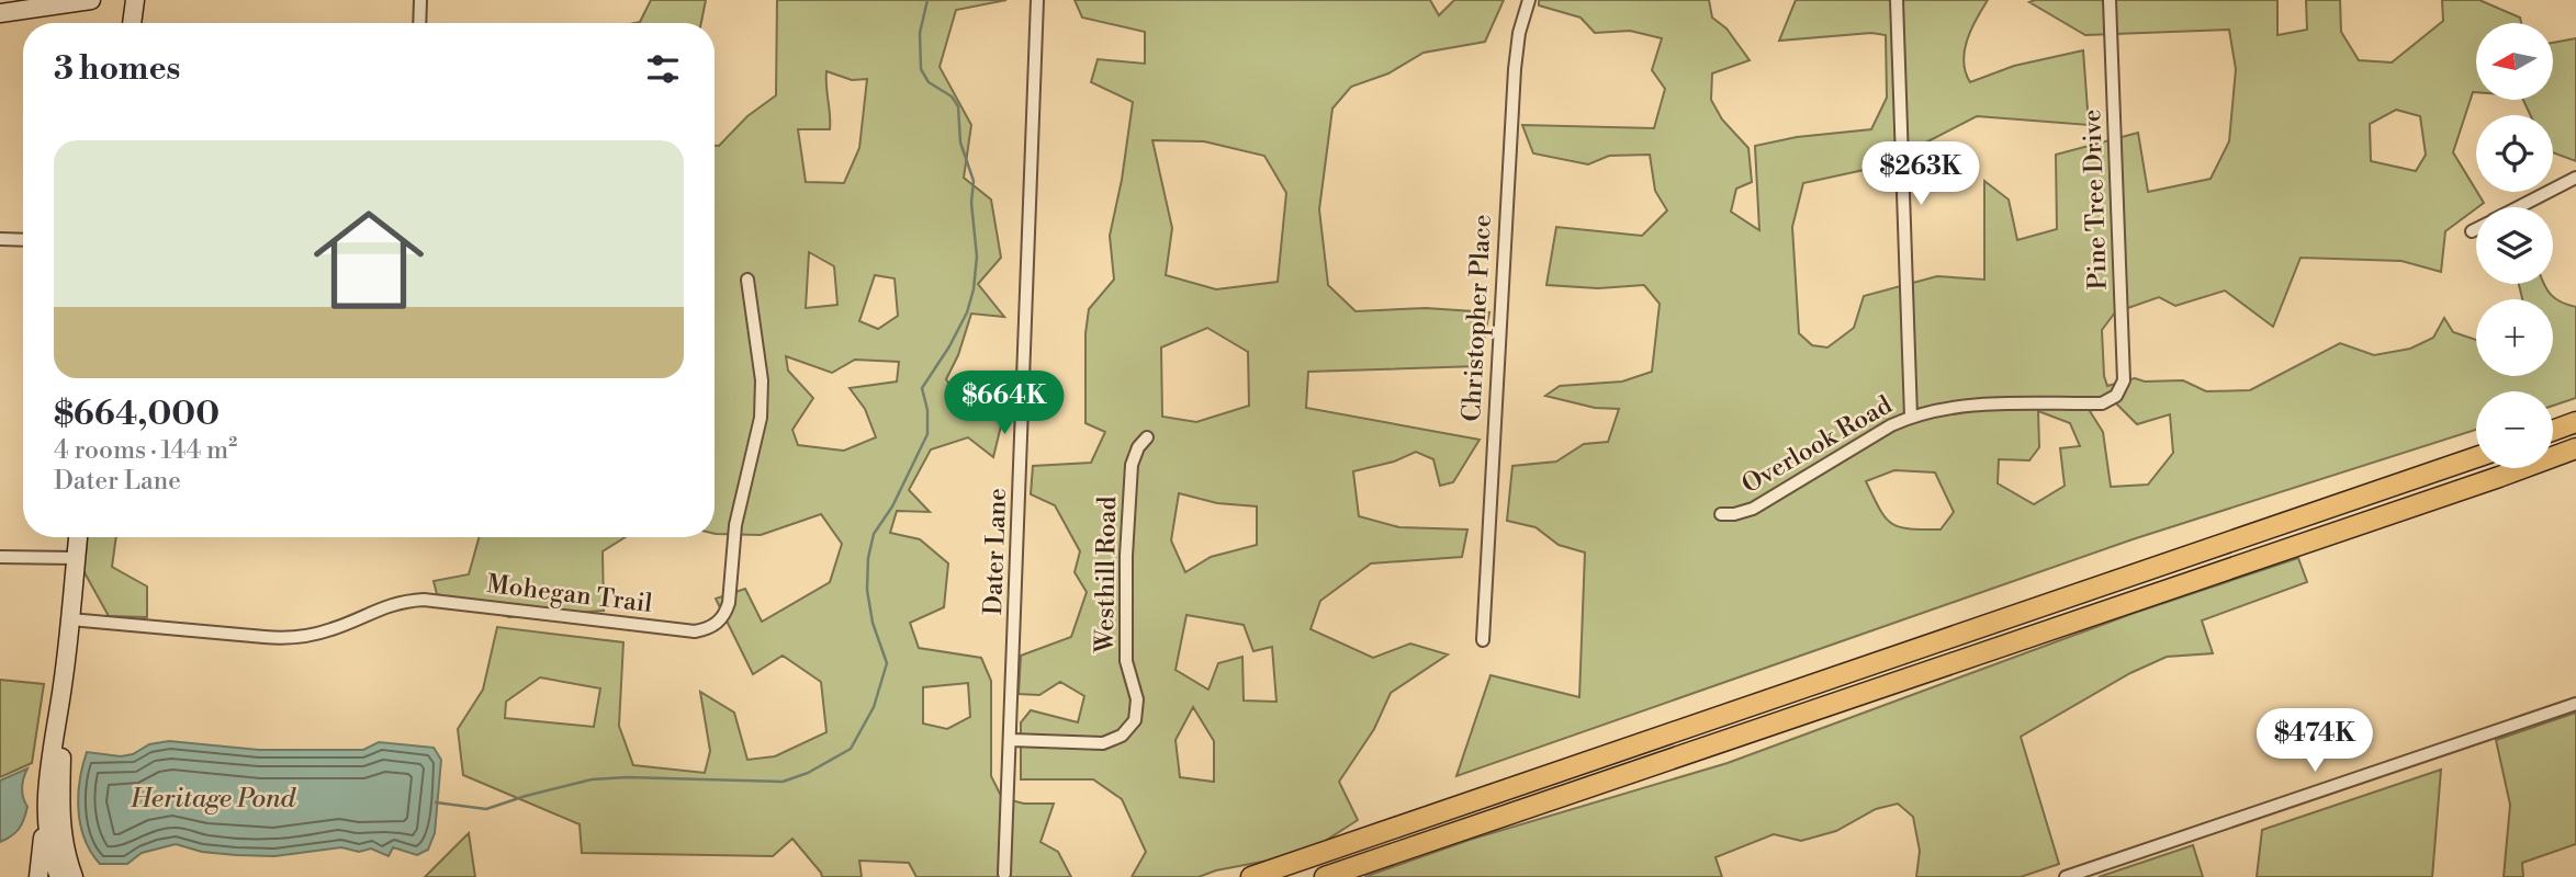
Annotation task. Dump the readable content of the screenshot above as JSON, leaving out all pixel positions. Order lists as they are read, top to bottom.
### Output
{
  "streets": {
    "street": [
      "Pine Tree Drive",
      "Christopher Place",
      "Overlook Road",
      "Dater Lane",
      "Westhill Road",
      "Mohegan Trail"
    ]
  },
  "crossings": [
    ["Pine Tree Drive", "Overlook Road"],
    ["Dater Lane", "Westhill Road"]
  ],
  "water": ["Heritage Pond"],
  "north": "left",
  "page": {
    "map_buttons": ["+", "−"],
    "heading": "3 homes",
    "list": [
      {
        "name": "$664,000",
        "note": "4 rooms · 144 m² · Dater Lane"
      }
    ],
    "price": ["$263K", "$664K", "$474K"]
  }
}
